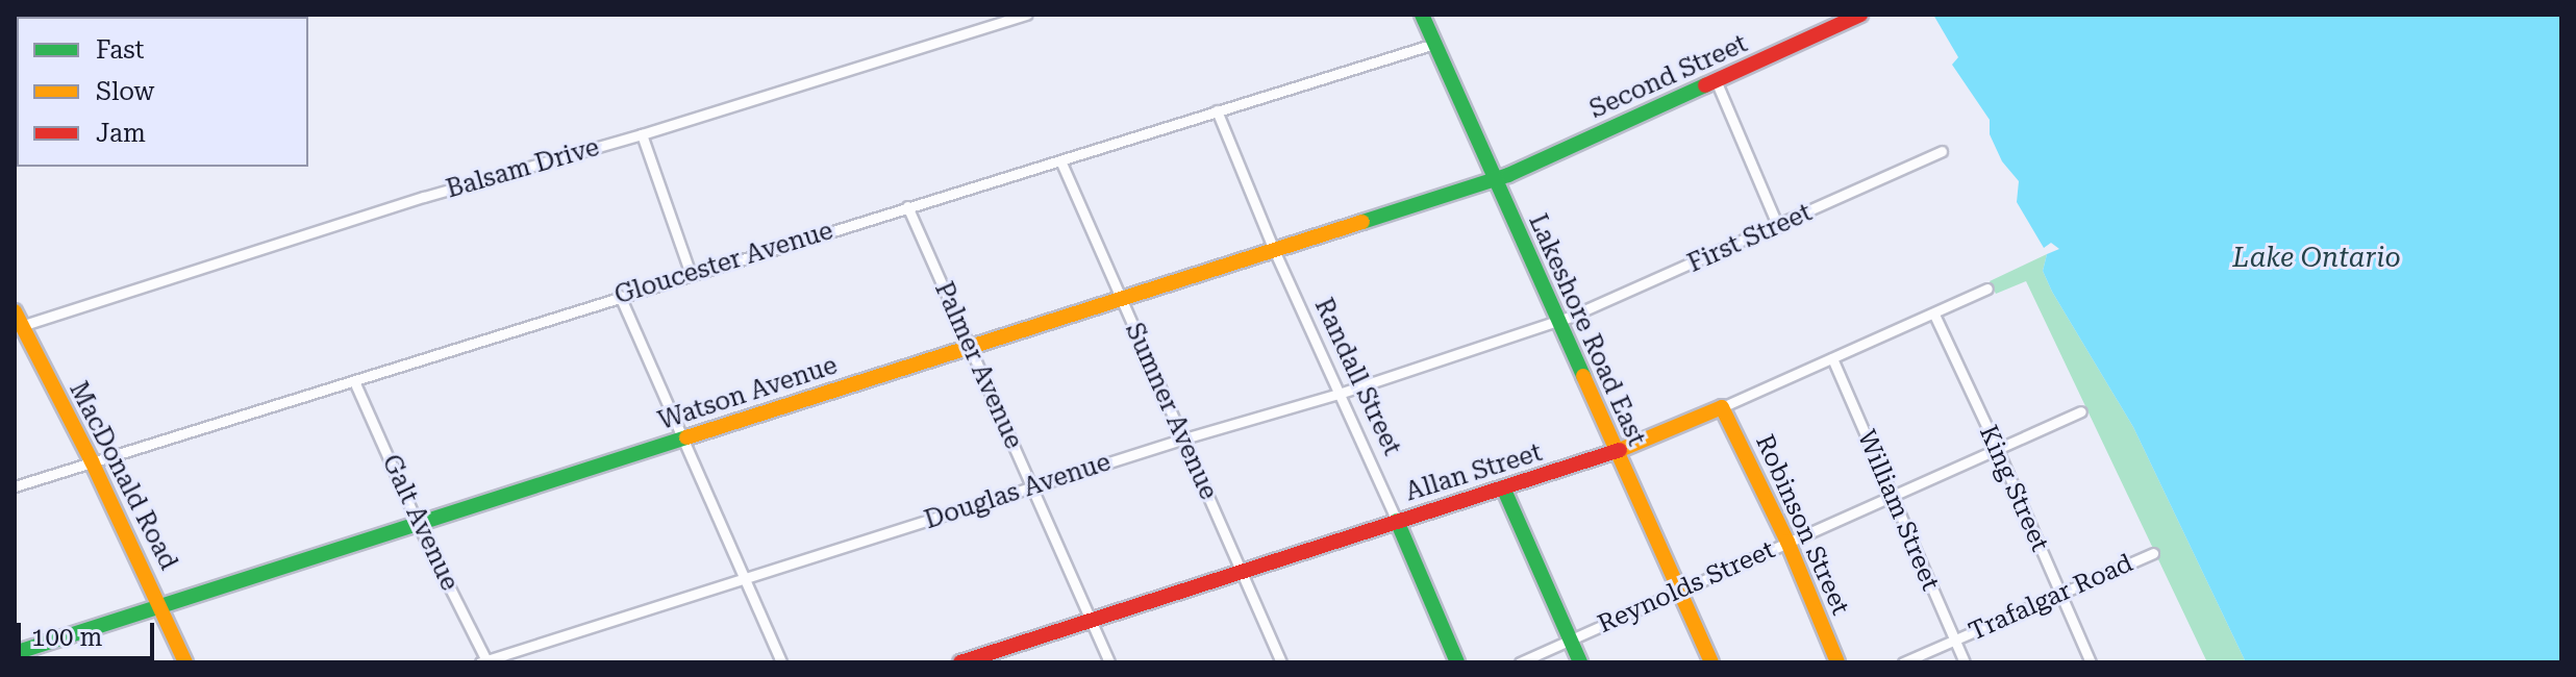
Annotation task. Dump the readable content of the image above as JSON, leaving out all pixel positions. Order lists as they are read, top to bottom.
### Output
{
  "streets": {
    "street": [
      "Second Street",
      "Balsam Drive",
      "First Street",
      "Gloucester Avenue",
      "Lakeshore Road East",
      "Palmer Avenue",
      "Randall Street",
      "Watson Avenue",
      "Sumner Avenue",
      "Allan Street",
      "MacDonald Road",
      "King Street",
      "Douglas Avenue",
      "William Street",
      "Galt Avenue",
      "Robinson Street",
      "Reynolds Street",
      "Trafalgar Road"
    ]
  },
  "crossings": [
    ["Second Street", "Lakeshore Road East"],
    ["Second Street", "Watson Avenue"],
    ["Balsam Drive", "MacDonald Road"],
    ["First Street", "Lakeshore Road East"],
    ["First Street", "Douglas Avenue"],
    ["Gloucester Avenue", "Lakeshore Road East"],
    ["Gloucester Avenue", "Palmer Avenue"],
    ["Gloucester Avenue", "Randall Street"],
    ["Gloucester Avenue", "Sumner Avenue"],
    ["Gloucester Avenue", "MacDonald Road"],
    ["Gloucester Avenue", "Galt Avenue"],
    ["Lakeshore Road East", "Watson Avenue"],
    ["Lakeshore Road East", "Allan Street"],
    ["Lakeshore Road East", "Douglas Avenue"],
    ["Lakeshore Road East", "Reynolds Street"],
    ["Palmer Avenue", "Watson Avenue"],
    ["Palmer Avenue", "Allan Street"],
    ["Palmer Avenue", "Douglas Avenue"],
    ["Randall Street", "Watson Avenue"],
    ["Randall Street", "Allan Street"],
    ["Randall Street", "Douglas Avenue"],
    ["Watson Avenue", "Sumner Avenue"],
    ["Watson Avenue", "MacDonald Road"],
    ["Watson Avenue", "Galt Avenue"],
    ["Sumner Avenue", "Allan Street"],
    ["Sumner Avenue", "Douglas Avenue"],
    ["Allan Street", "King Street"],
    ["Allan Street", "William Street"],
    ["Allan Street", "Robinson Street"],
    ["King Street", "Reynolds Street"],
    ["King Street", "Trafalgar Road"],
    ["Douglas Avenue", "Galt Avenue"],
    ["William Street", "Reynolds Street"],
    ["William Street", "Trafalgar Road"],
    ["Robinson Street", "Reynolds Street"]
  ],
  "water": ["Lake Ontario"],
  "legend": ["Fast", "Slow", "Jam"],
  "scale_bar": "100 m"
}
